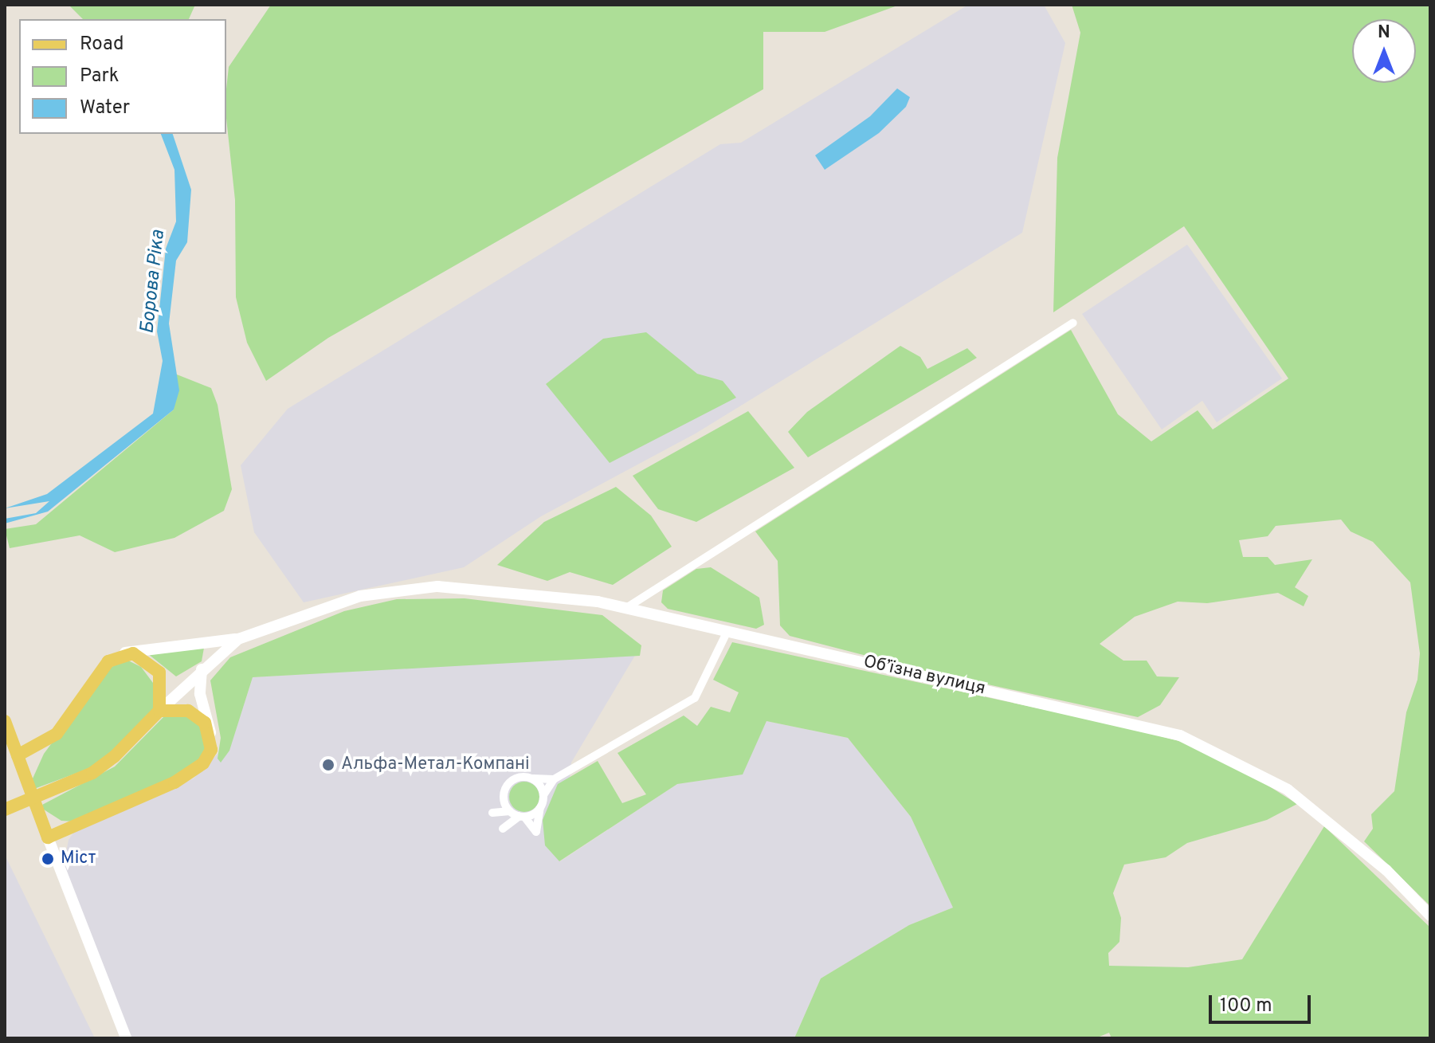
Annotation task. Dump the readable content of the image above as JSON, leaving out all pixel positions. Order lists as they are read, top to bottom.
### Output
{
  "streets": {
    "main road": ["Об’їзна вулиця"]
  },
  "water": ["Борова Ріка"],
  "places": ["Альфа-Метал-Компані", "Міст"],
  "legend": ["Road", "Park", "Water"],
  "scale_bar": "100 m",
  "north": "top"
}
